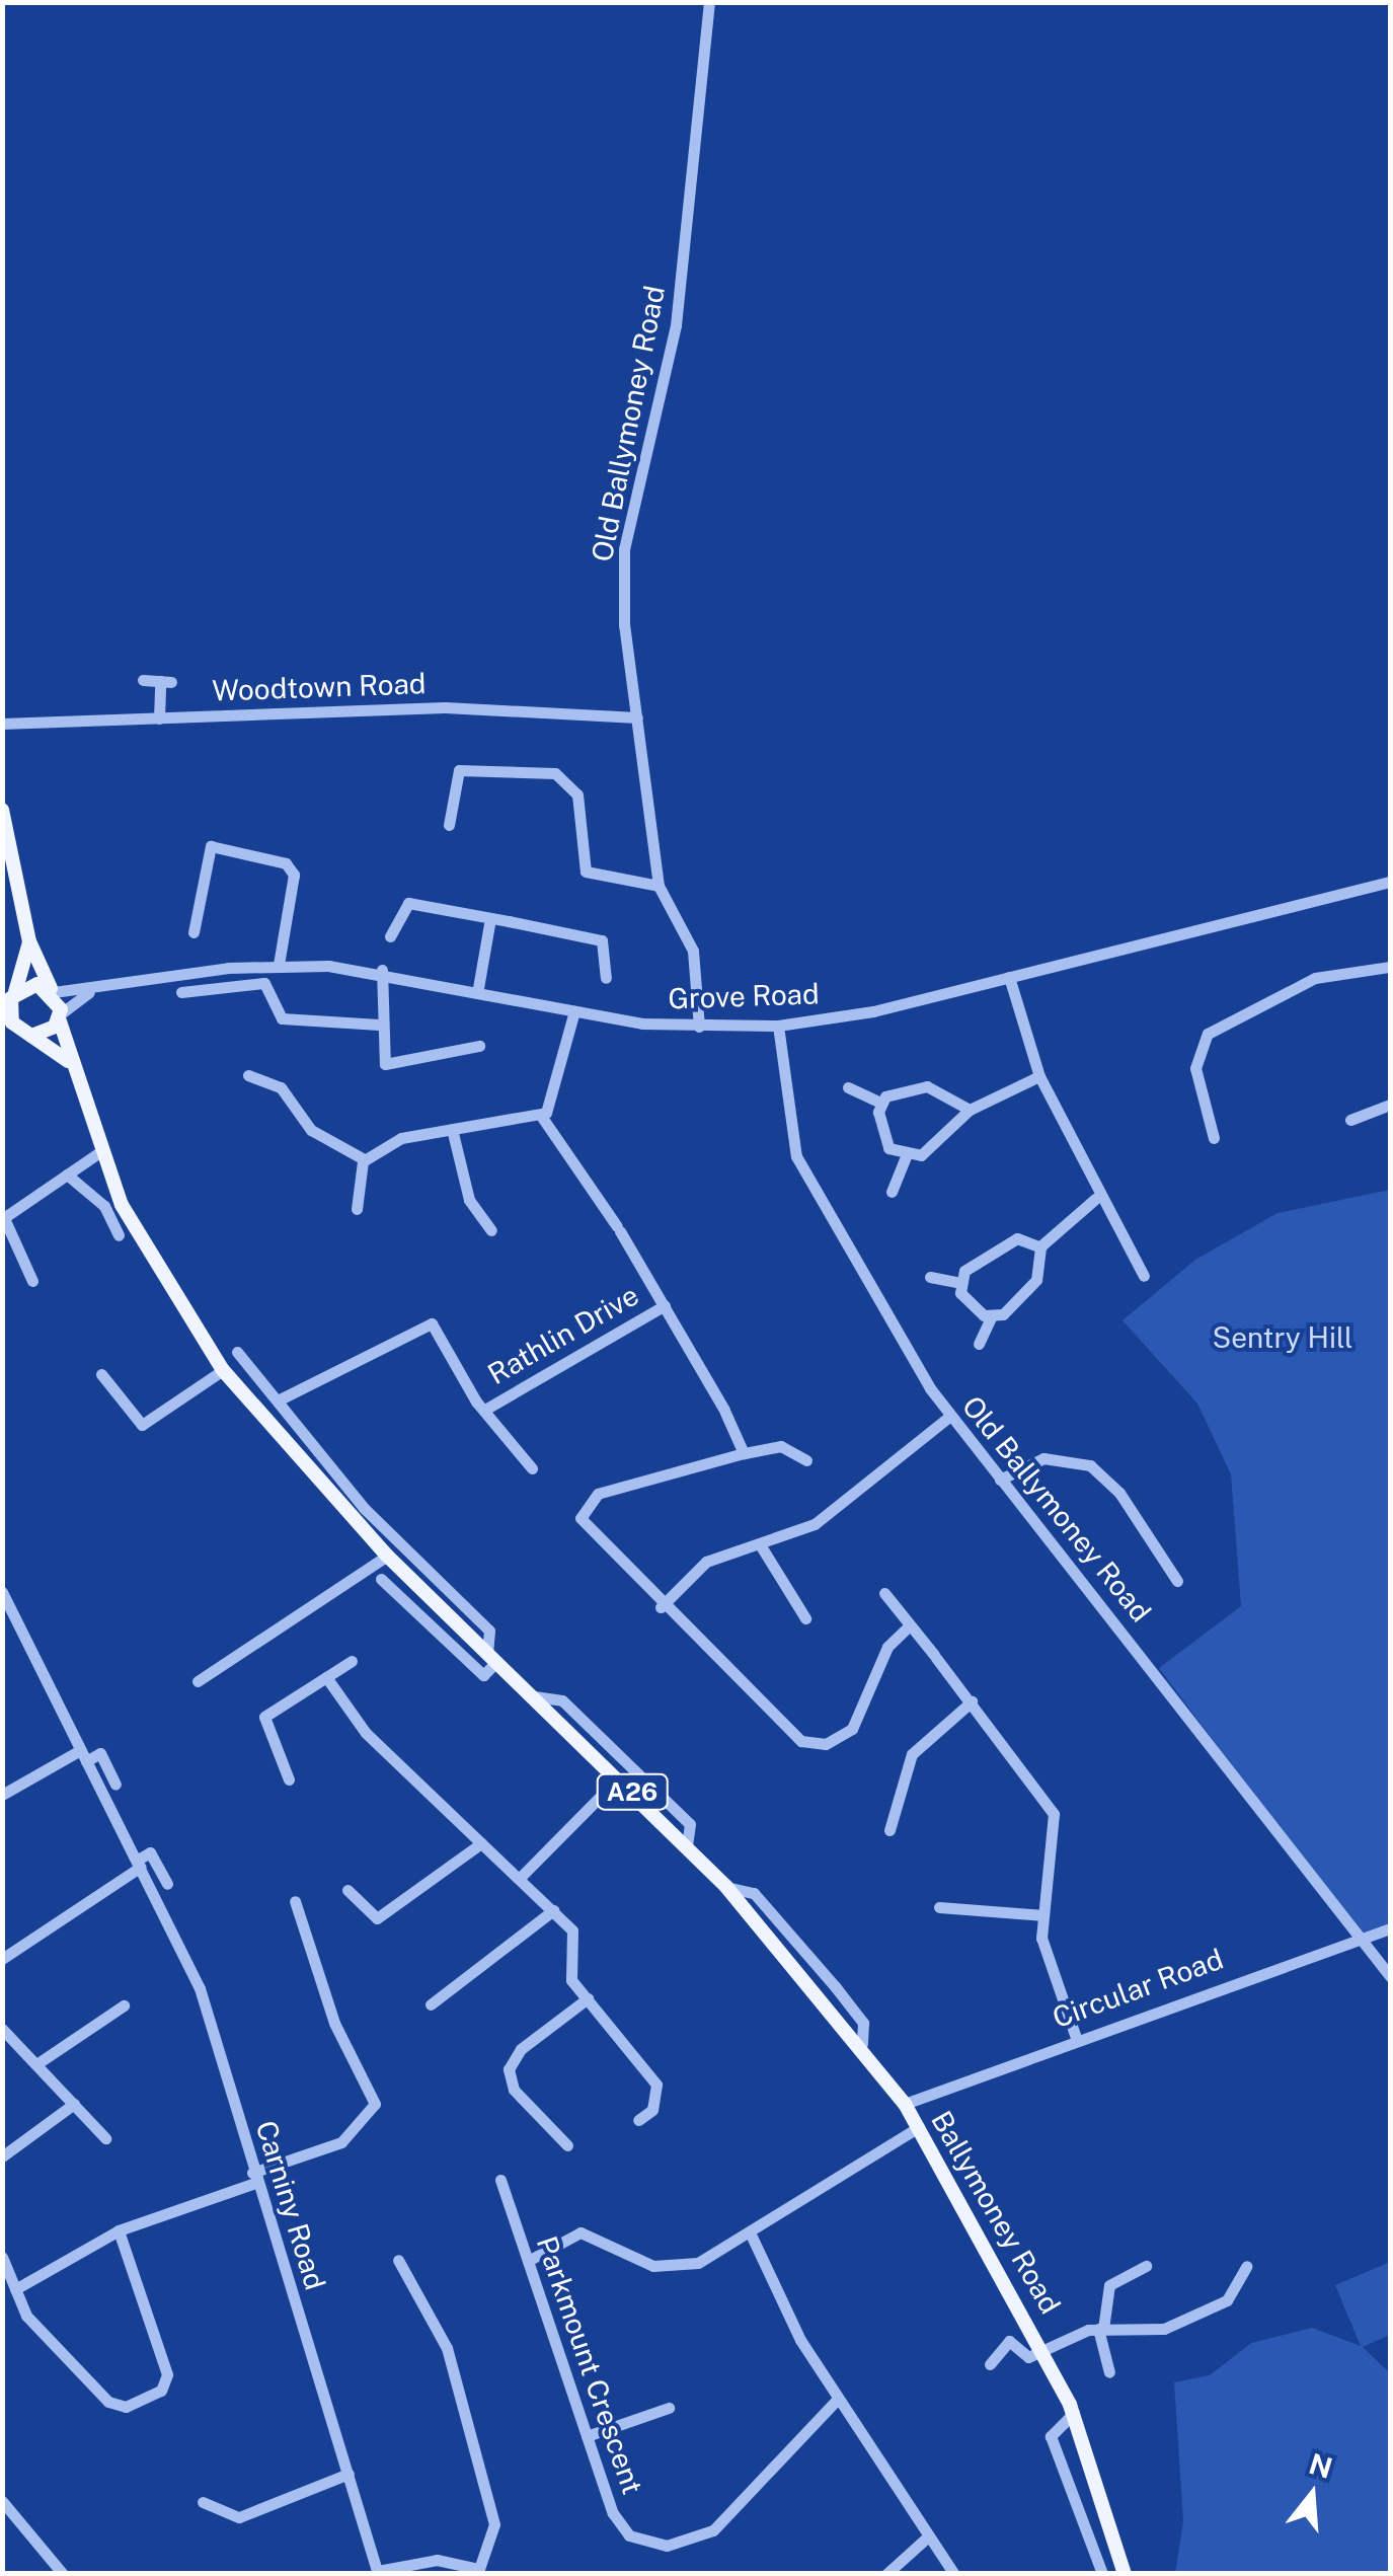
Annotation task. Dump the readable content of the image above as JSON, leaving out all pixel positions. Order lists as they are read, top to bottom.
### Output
{
  "streets": {
    "main road": ["A26", "Ballymoney Road"],
    "street": [
      "Old Ballymoney Road",
      "Woodtown Road",
      "Grove Road",
      "Rathlin Drive",
      "Circular Road",
      "Carniny Road",
      "Parkmount Crescent"
    ]
  },
  "crossings": [
    ["Old Ballymoney Road", "Woodtown Road"],
    ["Old Ballymoney Road", "Grove Road"],
    ["Old Ballymoney Road", "Circular Road"],
    ["Grove Road", "A26"],
    ["Grove Road", "Ballymoney Road"],
    ["Rathlin Drive", "Ballymoney Road"],
    ["A26", "Ballymoney Road"],
    ["Circular Road", "Ballymoney Road"]
  ],
  "parks": ["Sentry Hill"],
  "north": "top"
}
